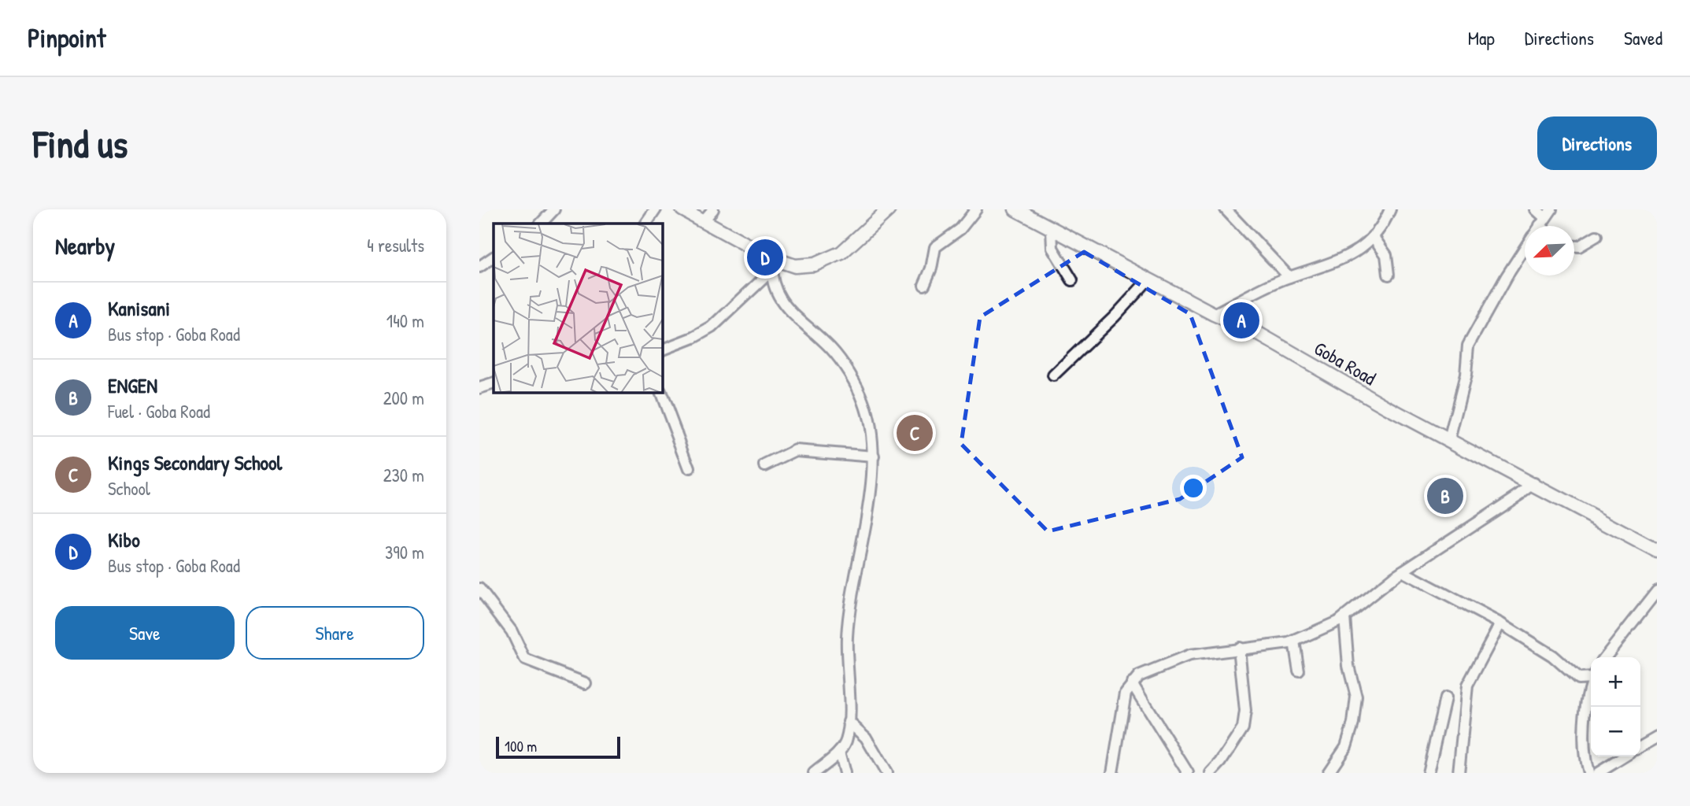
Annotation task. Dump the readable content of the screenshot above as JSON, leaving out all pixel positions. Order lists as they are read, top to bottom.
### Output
{
  "streets": {
    "main road": ["Goba Road"]
  },
  "scale_bar": "100 m",
  "north": "bottom left",
  "page": {
    "header": "Pinpoint",
    "nav": ["Map", "Directions", "Saved"],
    "buttons": [
      "Directions",
      ["Save", "Share"]
    ],
    "title": "Find us",
    "heading": ["Nearby", "4 results"],
    "pins": [
      "D",
      "A",
      "C",
      "B"
    ],
    "list": [
      {
        "mark": "A",
        "name": "Kanisani",
        "note": "Bus stop · Goba Road",
        "value": "140 m"
      },
      {
        "mark": "B",
        "name": "ENGEN",
        "note": "Fuel · Goba Road",
        "value": "200 m"
      },
      {
        "mark": "C",
        "name": "Kings Secondary School",
        "note": "School",
        "value": "230 m"
      },
      {
        "mark": "D",
        "name": "Kibo",
        "note": "Bus stop · Goba Road",
        "value": "390 m"
      }
    ],
    "map_buttons": ["+", "−"],
    "scale": "100 m"
  }
}
